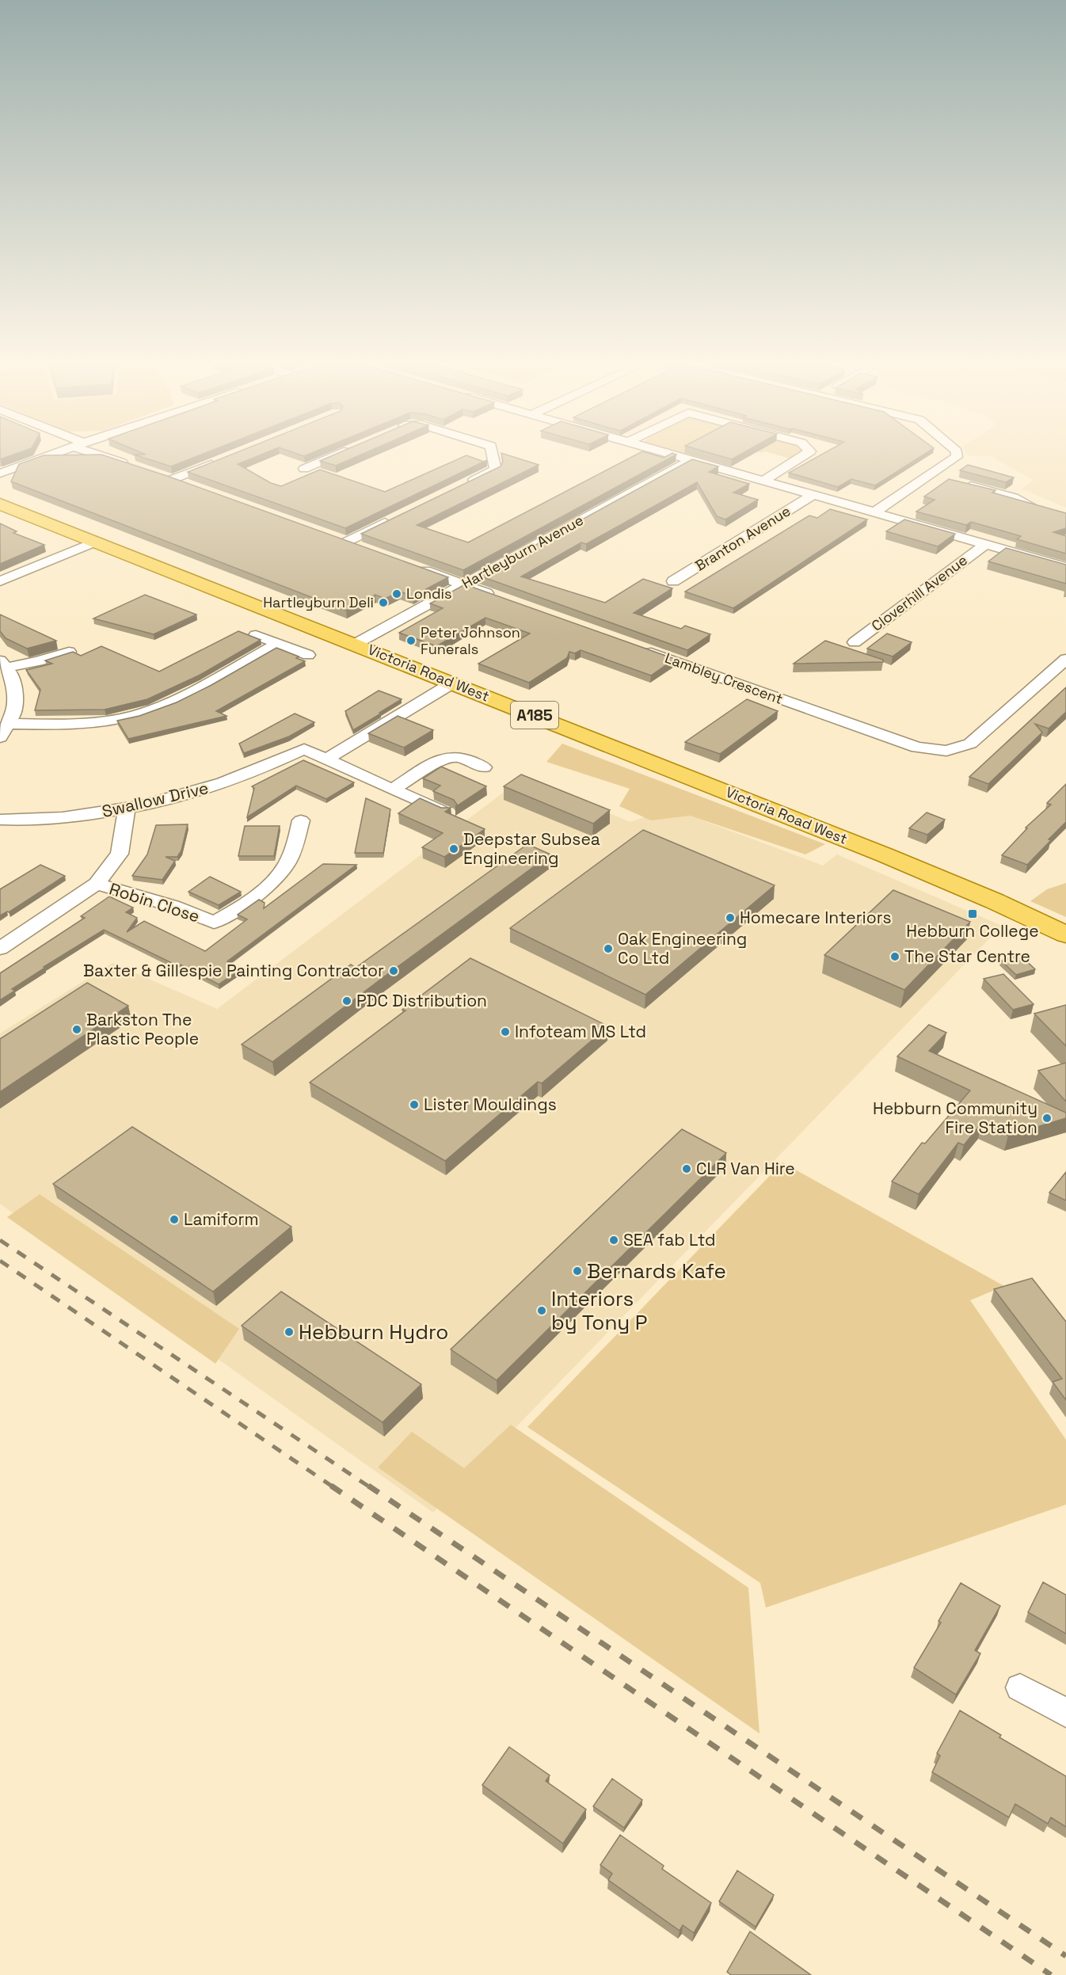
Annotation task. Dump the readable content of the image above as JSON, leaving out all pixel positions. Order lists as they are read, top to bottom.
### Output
{
  "streets": {
    "main road": ["Victoria Road West", "A185"],
    "street": [
      "Branton Avenue",
      "Hartleyburn Avenue",
      "Cloverhill Avenue",
      "Lambley Crescent",
      "Swallow Drive",
      "Robin Close"
    ]
  },
  "crossings": [
    ["Hartleyburn Avenue", "Victoria Road West"],
    ["Swallow Drive", "Robin Close"]
  ],
  "places": {
    "other": [
      "Londis",
      "Hartleyburn Deli",
      "Peter Johnson Funerals",
      "Deepstar Subsea Engineering",
      "Homecare Interiors",
      "Oak Engineering Co Ltd",
      "The Star Centre",
      "Baxter & Gillespie Painting Contractor",
      "PDC Distribution",
      "Barkston The Plastic People",
      "Infoteam MS Ltd",
      "Lister Mouldings",
      "Hebburn Community Fire Station",
      "CLR Van Hire",
      "Lamiform",
      "SEA fab Ltd",
      "Bernards Kafe",
      "Interiors by Tony P",
      "Hebburn Hydro"
    ],
    "transit": ["Hebburn College"]
  }
}
